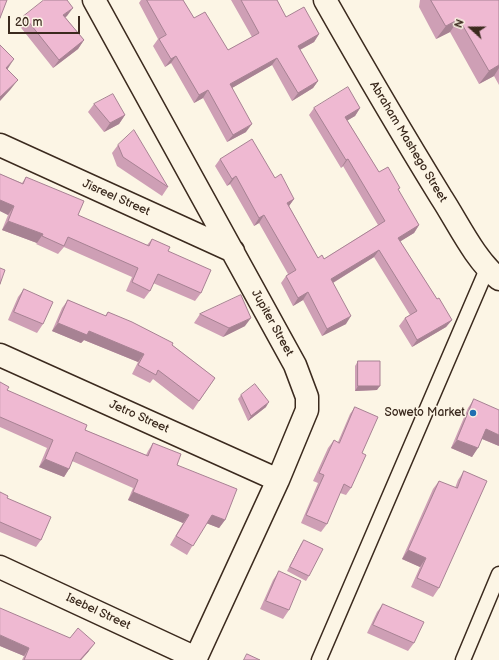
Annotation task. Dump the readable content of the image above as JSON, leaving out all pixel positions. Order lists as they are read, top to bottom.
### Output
{
  "streets": {
    "street": [
      "Abraham Mashego Street",
      "Jisreel Street",
      "Jupiter Street",
      "Jetro Street",
      "Isebel Street"
    ]
  },
  "crossings": [
    ["Jisreel Street", "Jupiter Street"],
    ["Jupiter Street", "Jetro Street"],
    ["Jupiter Street", "Isebel Street"]
  ],
  "places": ["Soweto Market"],
  "scale_bar": "20 m",
  "north": "left"
}
